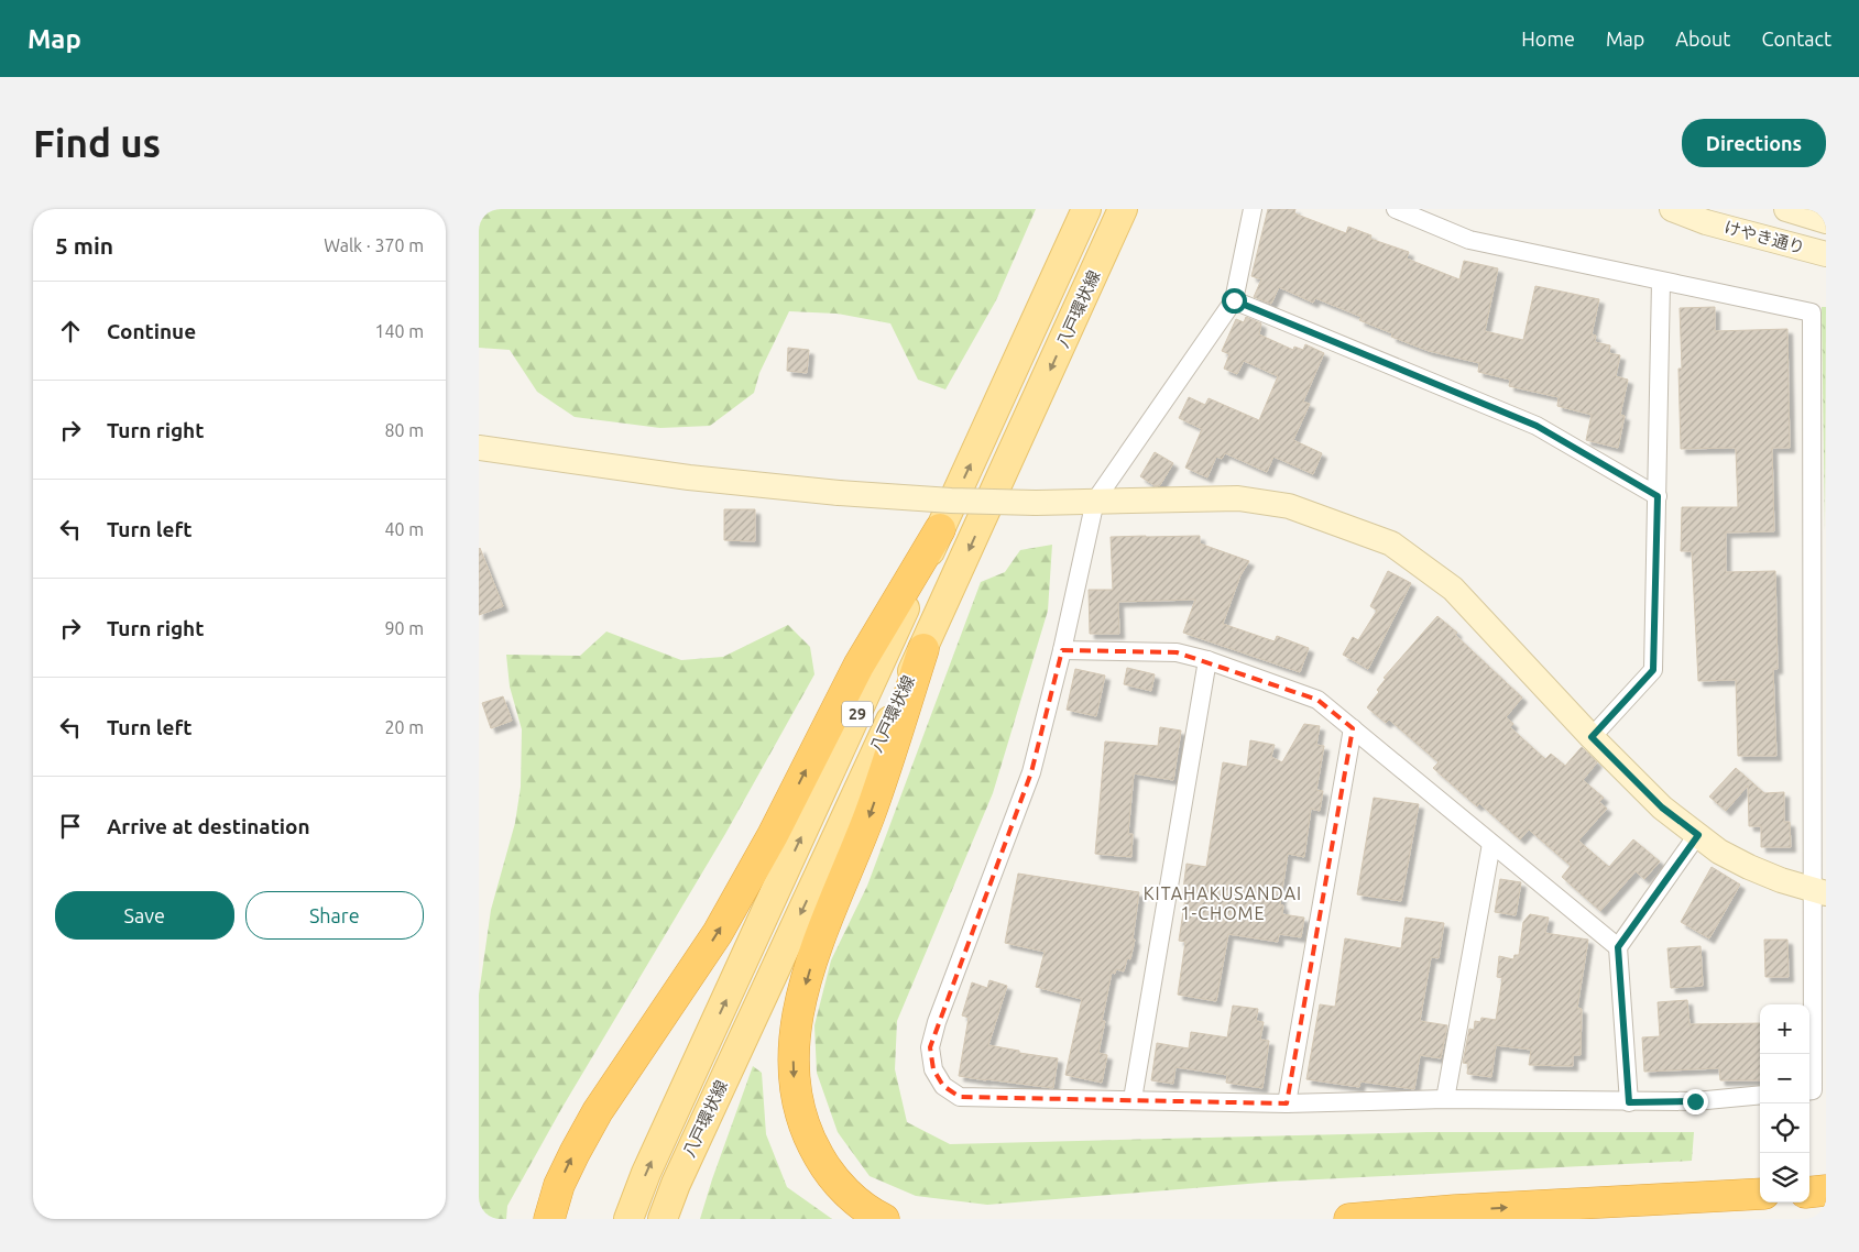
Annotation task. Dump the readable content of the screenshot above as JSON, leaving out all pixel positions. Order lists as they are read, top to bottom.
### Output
{
  "streets": {
    "main road": ["八戸環状線", "29"],
    "street": ["けやき通り"]
  },
  "districts": ["KITAHAKUSANDAI 1-CHOME"],
  "page": {
    "header": "Map",
    "nav": [
      "Home",
      "Map",
      "About",
      "Contact"
    ],
    "buttons": [
      "Directions",
      ["Save", "Share"]
    ],
    "title": "Find us",
    "heading": ["5 min", "Walk · 370 m"],
    "list": [
      ["Continue", "140 m"],
      ["Turn right", "80 m"],
      ["Turn left", "40 m"],
      ["Turn right", "90 m"],
      ["Turn left", "20 m"],
      "Arrive at destination"
    ],
    "map_buttons": ["+", "−"]
  }
}
